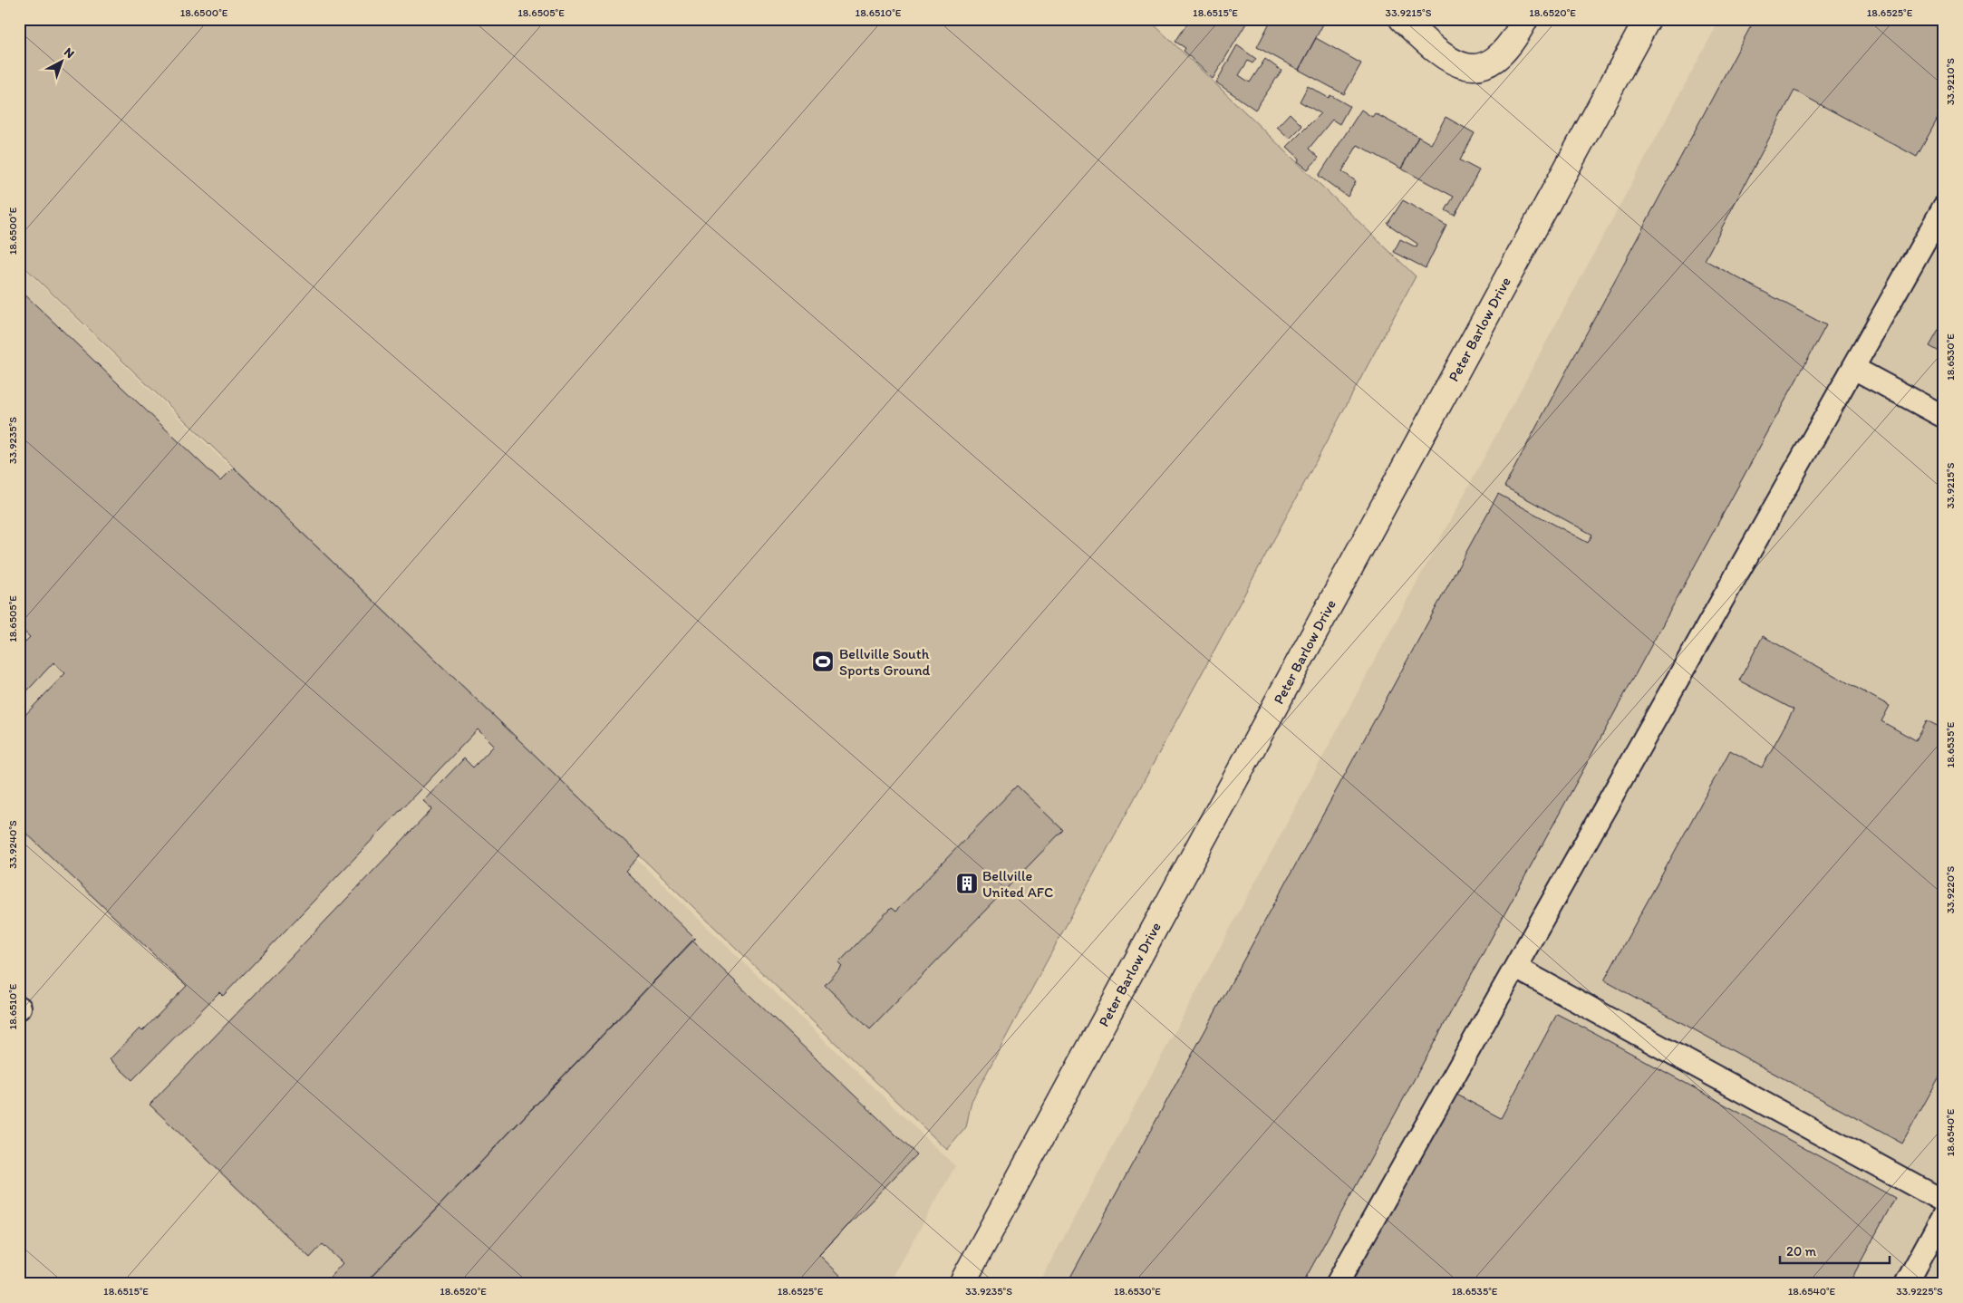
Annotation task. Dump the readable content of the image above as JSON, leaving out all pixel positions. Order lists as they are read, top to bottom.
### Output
{
  "streets": {
    "street": ["Peter Barlow Drive"]
  },
  "places": {
    "sports": ["Bellville South Sports Ground"],
    "building": ["Bellville United AFC"]
  },
  "scale_bar": "20 m",
  "north": "top right",
  "coordinates": [
    "18.6500°E",
    "18.6505°E",
    "18.6510°E",
    "18.6515°E",
    "33.9215°S",
    "18.6520°E",
    "18.6525°E",
    "33.9210°S",
    "18.6530°E",
    "33.9235°S",
    "18.6535°E",
    "33.9240°S",
    "33.9220°S",
    "18.6540°E",
    "33.9225°S"
  ]
}
